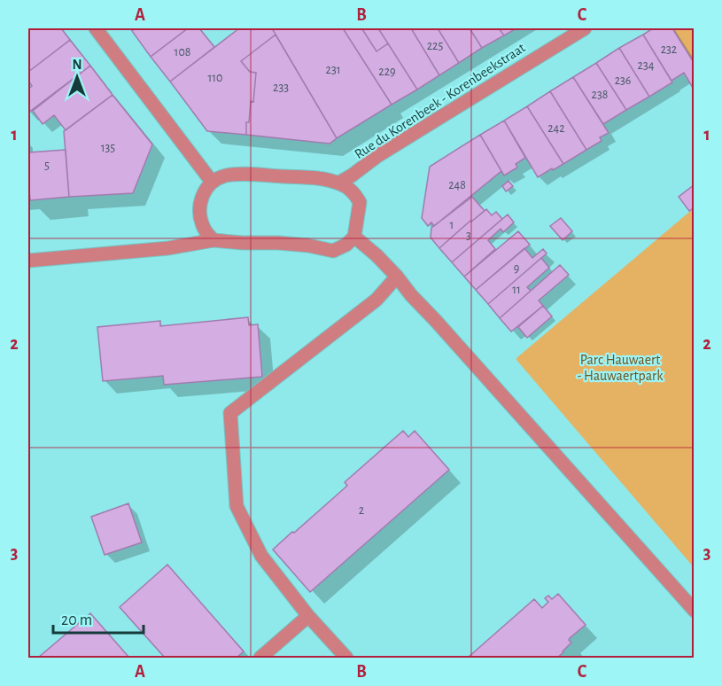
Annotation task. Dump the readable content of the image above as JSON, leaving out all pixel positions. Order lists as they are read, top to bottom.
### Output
{
  "streets": {
    "street": ["Rue du Korenbeek - Korenbeekstraat"]
  },
  "parks": ["Parc Hauwaert - Hauwaertpark"],
  "house_numbers": [
    "225",
    "232",
    "108",
    "234",
    "231",
    "229",
    "110",
    "236",
    "233",
    "238",
    "242",
    "135",
    "5",
    "248",
    "1",
    "3",
    "9",
    "11",
    "2"
  ],
  "scale_bar": "20 m",
  "north": "top",
  "grid": {
    "columns": ["A", "B", "C"],
    "rows": ["1", "2", "3"]
  }
}
